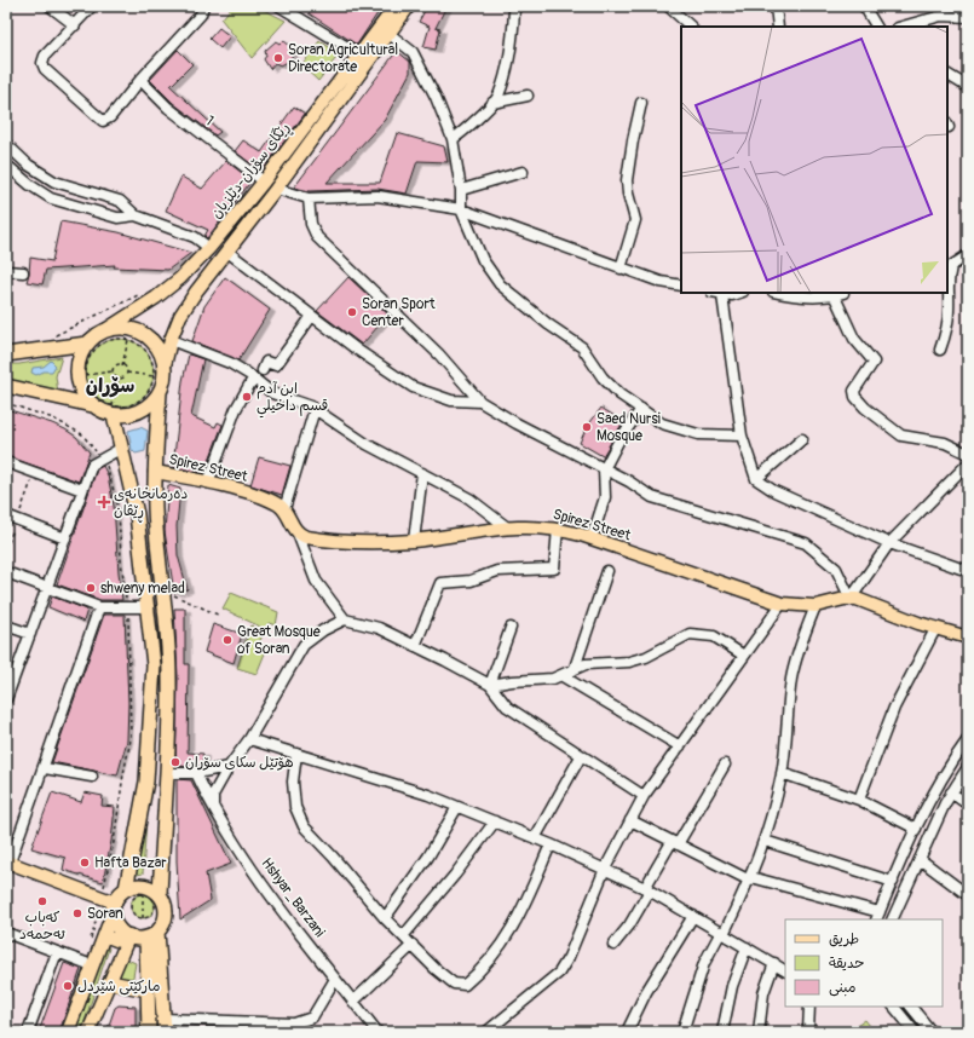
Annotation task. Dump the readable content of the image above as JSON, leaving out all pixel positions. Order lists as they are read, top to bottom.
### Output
{
  "streets": {
    "main road": ["ڕێگای سۆران-دێلزیان", "Spirez Street"],
    "street": ["1", "Hshyar_Barzani"]
  },
  "crossings": [
    ["1", "ڕێگای سۆران-دێلزیان"]
  ],
  "districts": ["سۆران"],
  "places": {
    "other": [
      "Soran Agricultural Directorate",
      "Soran Sport Center",
      "ابن آدم قسم داخيلي",
      "Saed Nursi Mosque",
      "shweny melad",
      "Great Mosque of Soran",
      "هۆتێل سکای سۆران",
      "Hafta Bazar",
      "کەباب ئەحمەد",
      "Soran",
      "مارکێتی شێردل"
    ],
    "health": ["دەرمانخانەی ڕێڤان"]
  },
  "legend": ["طريق", "حديقة", "مبنى"]
}
